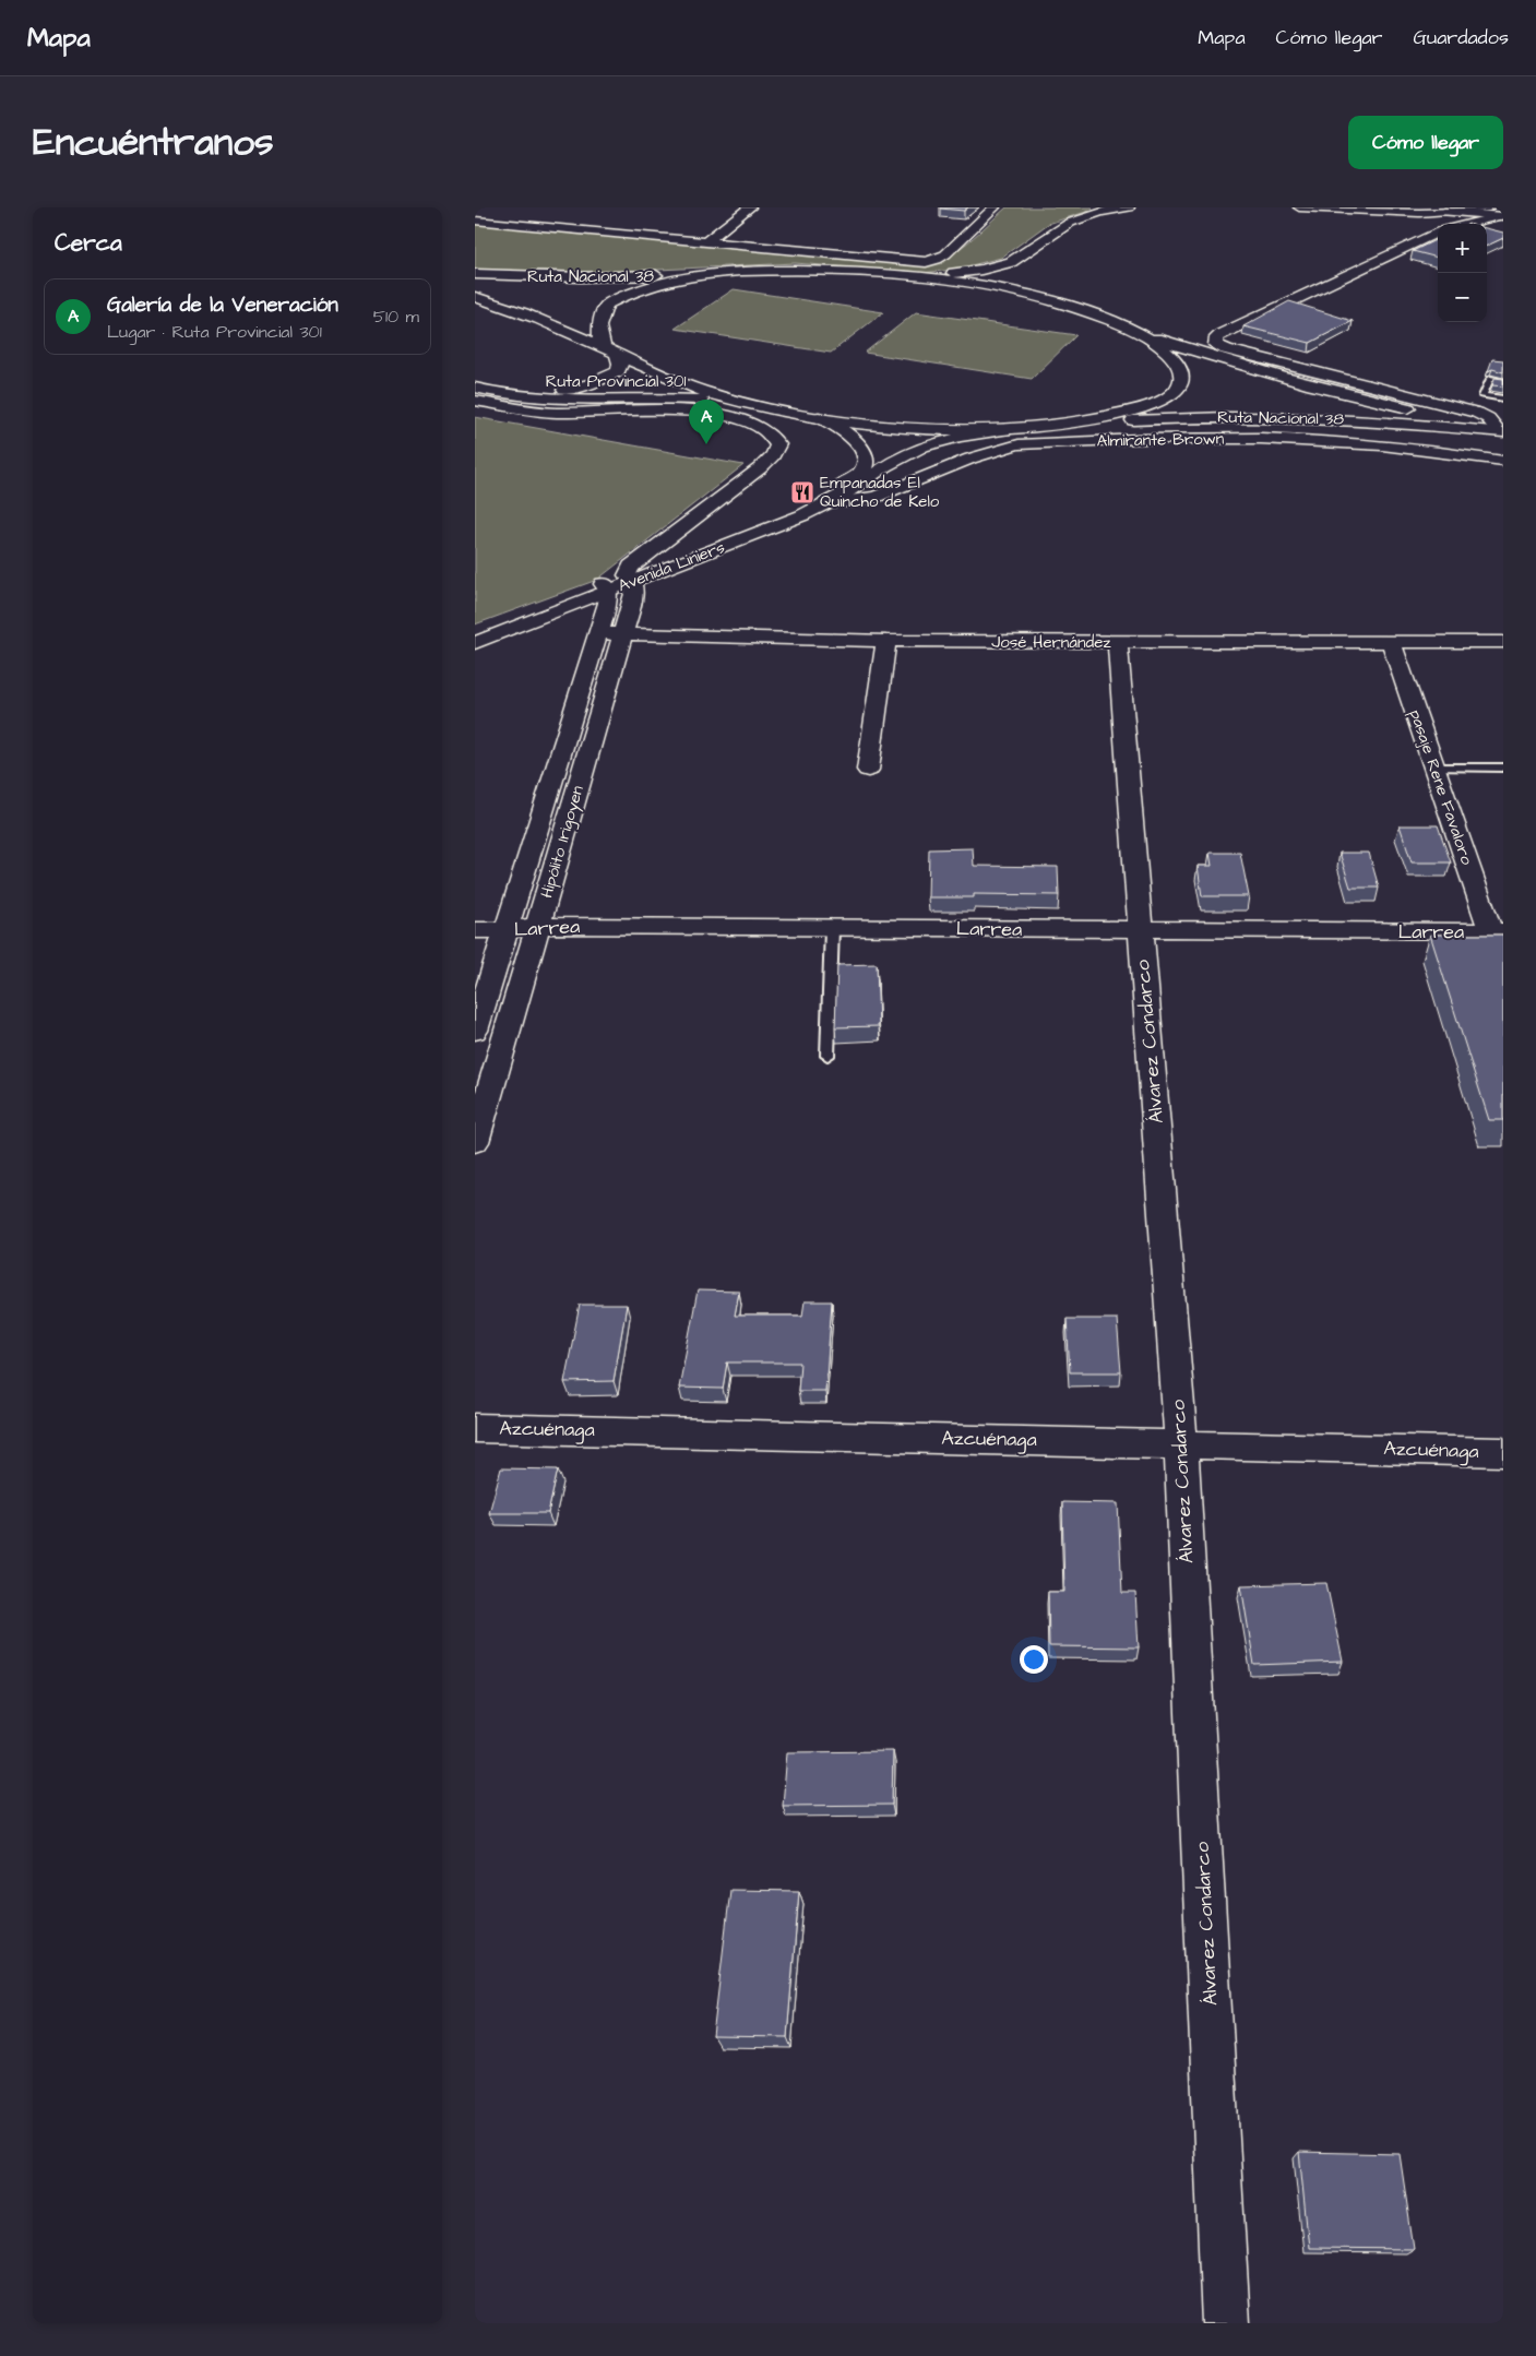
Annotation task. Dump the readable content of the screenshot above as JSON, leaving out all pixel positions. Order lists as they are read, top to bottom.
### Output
{
  "streets": {
    "street": [
      "Ruta Nacional 38",
      "Ruta Provincial 301",
      "Almirante Brown",
      "Avenida Liniers",
      "José Hernández",
      "pasaje Rene Favaloro",
      "Hipólito Irigoyen",
      "Larrea",
      "Álvarez Condarco",
      "Azcuénaga"
    ]
  },
  "crossings": [
    ["Ruta Nacional 38", "Ruta Provincial 301"],
    ["Almirante Brown", "Avenida Liniers"],
    ["Avenida Liniers", "Hipólito Irigoyen"],
    ["José Hernández", "pasaje Rene Favaloro"],
    ["José Hernández", "Hipólito Irigoyen"],
    ["José Hernández", "Álvarez Condarco"],
    ["pasaje Rene Favaloro", "Larrea"],
    ["Hipólito Irigoyen", "Larrea"],
    ["Larrea", "Álvarez Condarco"],
    ["Álvarez Condarco", "Azcuénaga"]
  ],
  "places": {
    "restaurant": ["Empanadas El Quincho de Kelo"]
  },
  "page": {
    "header": "Mapa",
    "nav": ["Mapa", "Cómo llegar", "Guardados"],
    "title": "Encuéntranos",
    "buttons": "Cómo llegar",
    "heading": "Cerca",
    "map_buttons": ["+", "−"],
    "list": [
      {
        "mark": "A",
        "name": "Galería de la Veneración",
        "note": "Lugar · Ruta Provincial 301",
        "value": "510 m"
      }
    ],
    "pins": "A"
  }
}
